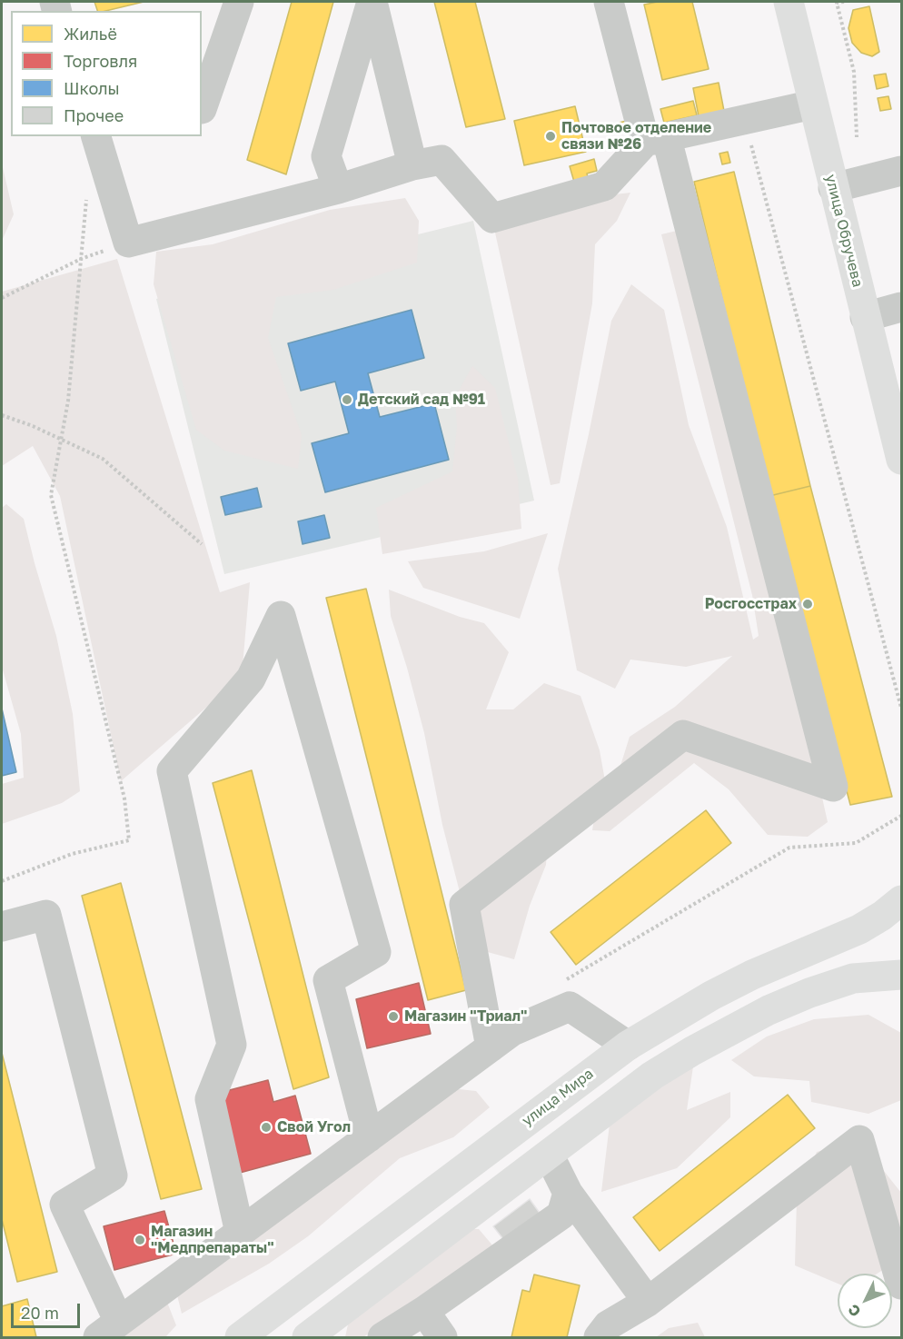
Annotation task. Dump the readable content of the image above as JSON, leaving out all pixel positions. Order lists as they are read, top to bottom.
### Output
{
  "streets": {
    "main road": ["улица Обручева", "улица Мира"]
  },
  "places": [
    "Почтовое отделение связи №26",
    "Детский сад №91",
    "Росгосстрах",
    "Магазин \"Триал\"",
    "Свой Угол",
    "Магазин \"Медпрепараты\""
  ],
  "legend": [
    "Жильё",
    "Торговля",
    "Школы",
    "Прочее"
  ],
  "scale_bar": "20 m",
  "north": "bottom left"
}
